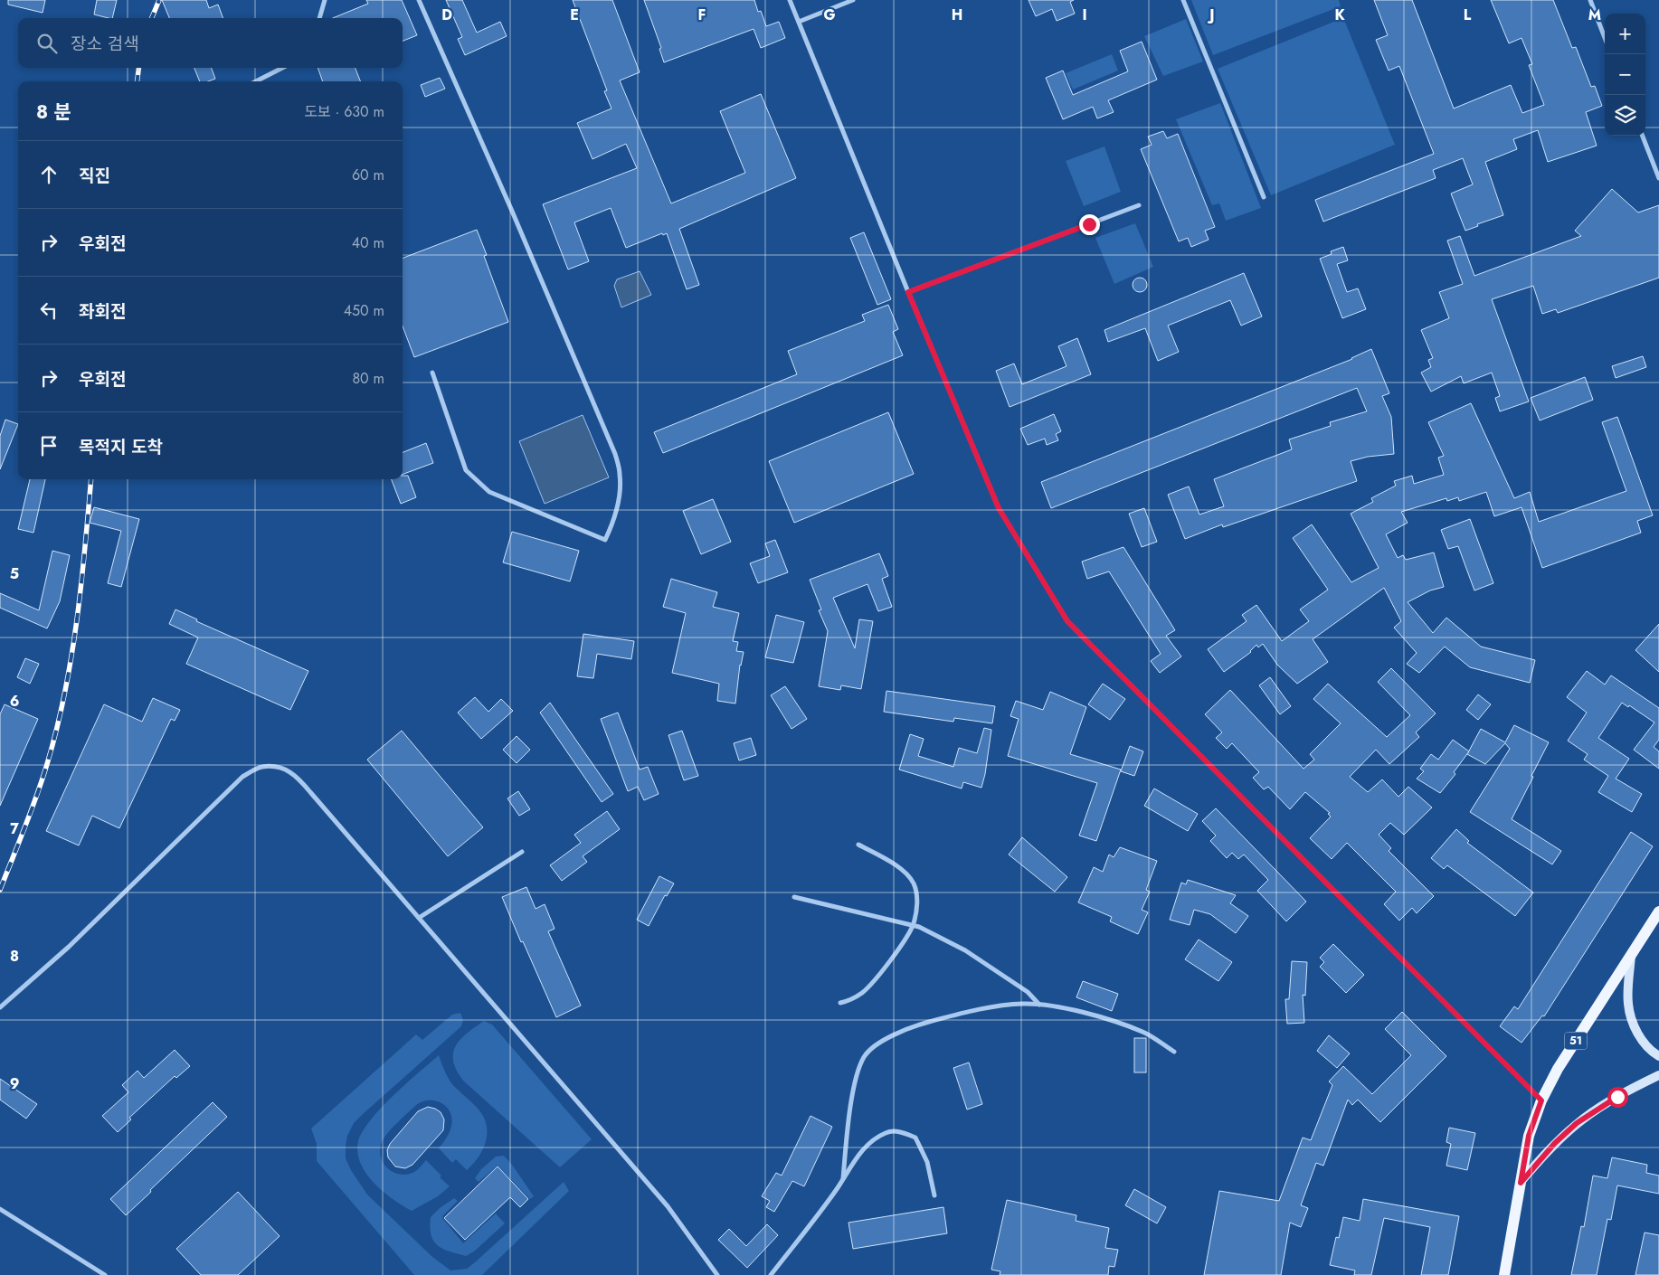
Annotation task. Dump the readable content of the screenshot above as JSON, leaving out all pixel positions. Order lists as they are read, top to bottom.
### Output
{
  "streets": {
    "main road": ["51"]
  },
  "page": {
    "map_buttons": ["+", "−"],
    "search": "장소 검색",
    "heading": ["8 분", "도보 · 630 m"],
    "list": [
      ["직진", "60 m"],
      ["우회전", "40 m"],
      ["좌회전", "450 m"],
      ["우회전", "80 m"],
      "목적지 도착"
    ]
  },
  "grid": {
    "columns": [
      "D",
      "E",
      "F",
      "G",
      "H",
      "I",
      "J",
      "K",
      "L",
      "M"
    ],
    "rows": [
      "5",
      "6",
      "7",
      "8",
      "9"
    ]
  }
}
